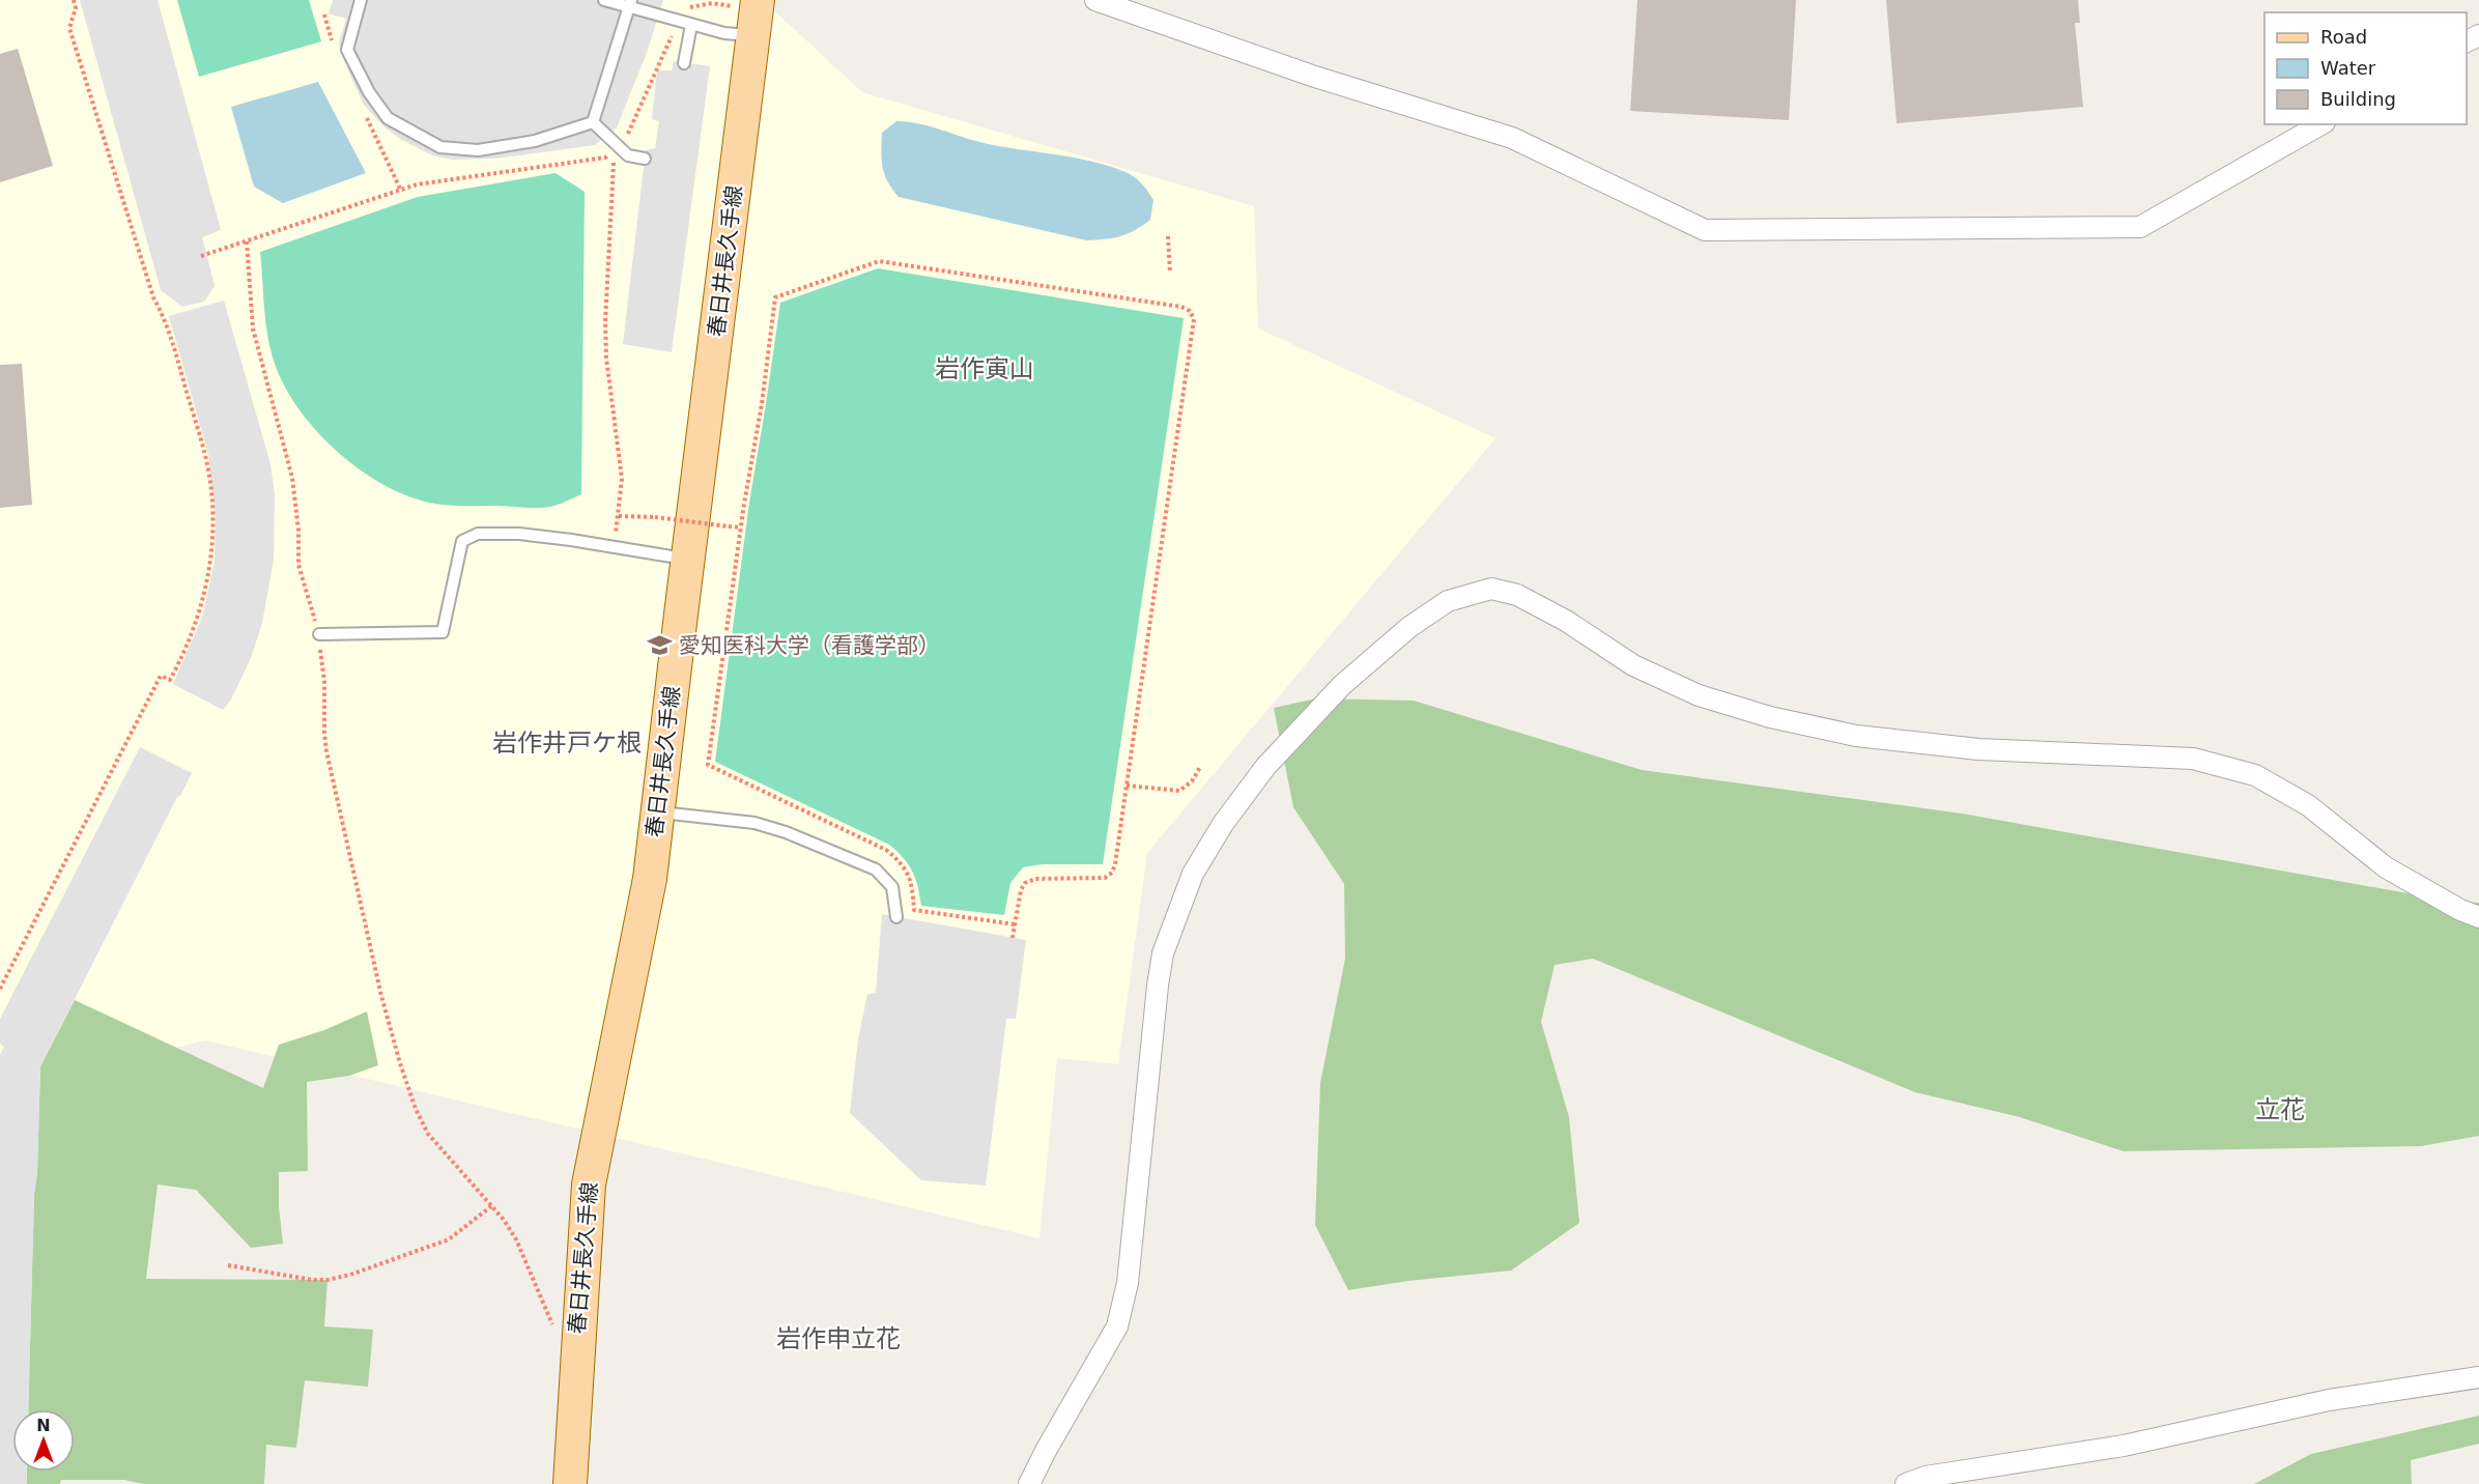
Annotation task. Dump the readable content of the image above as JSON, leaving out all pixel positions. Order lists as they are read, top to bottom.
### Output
{
  "streets": {
    "main road": ["春日井長久手線"]
  },
  "districts": [
    "岩作寅山",
    "岩作井戸ケ根",
    "立花",
    "岩作申立花"
  ],
  "places": {
    "school or university": ["愛知医科大学（看護学部）"]
  },
  "legend": ["Road", "Water", "Building"],
  "north": "top"
}
